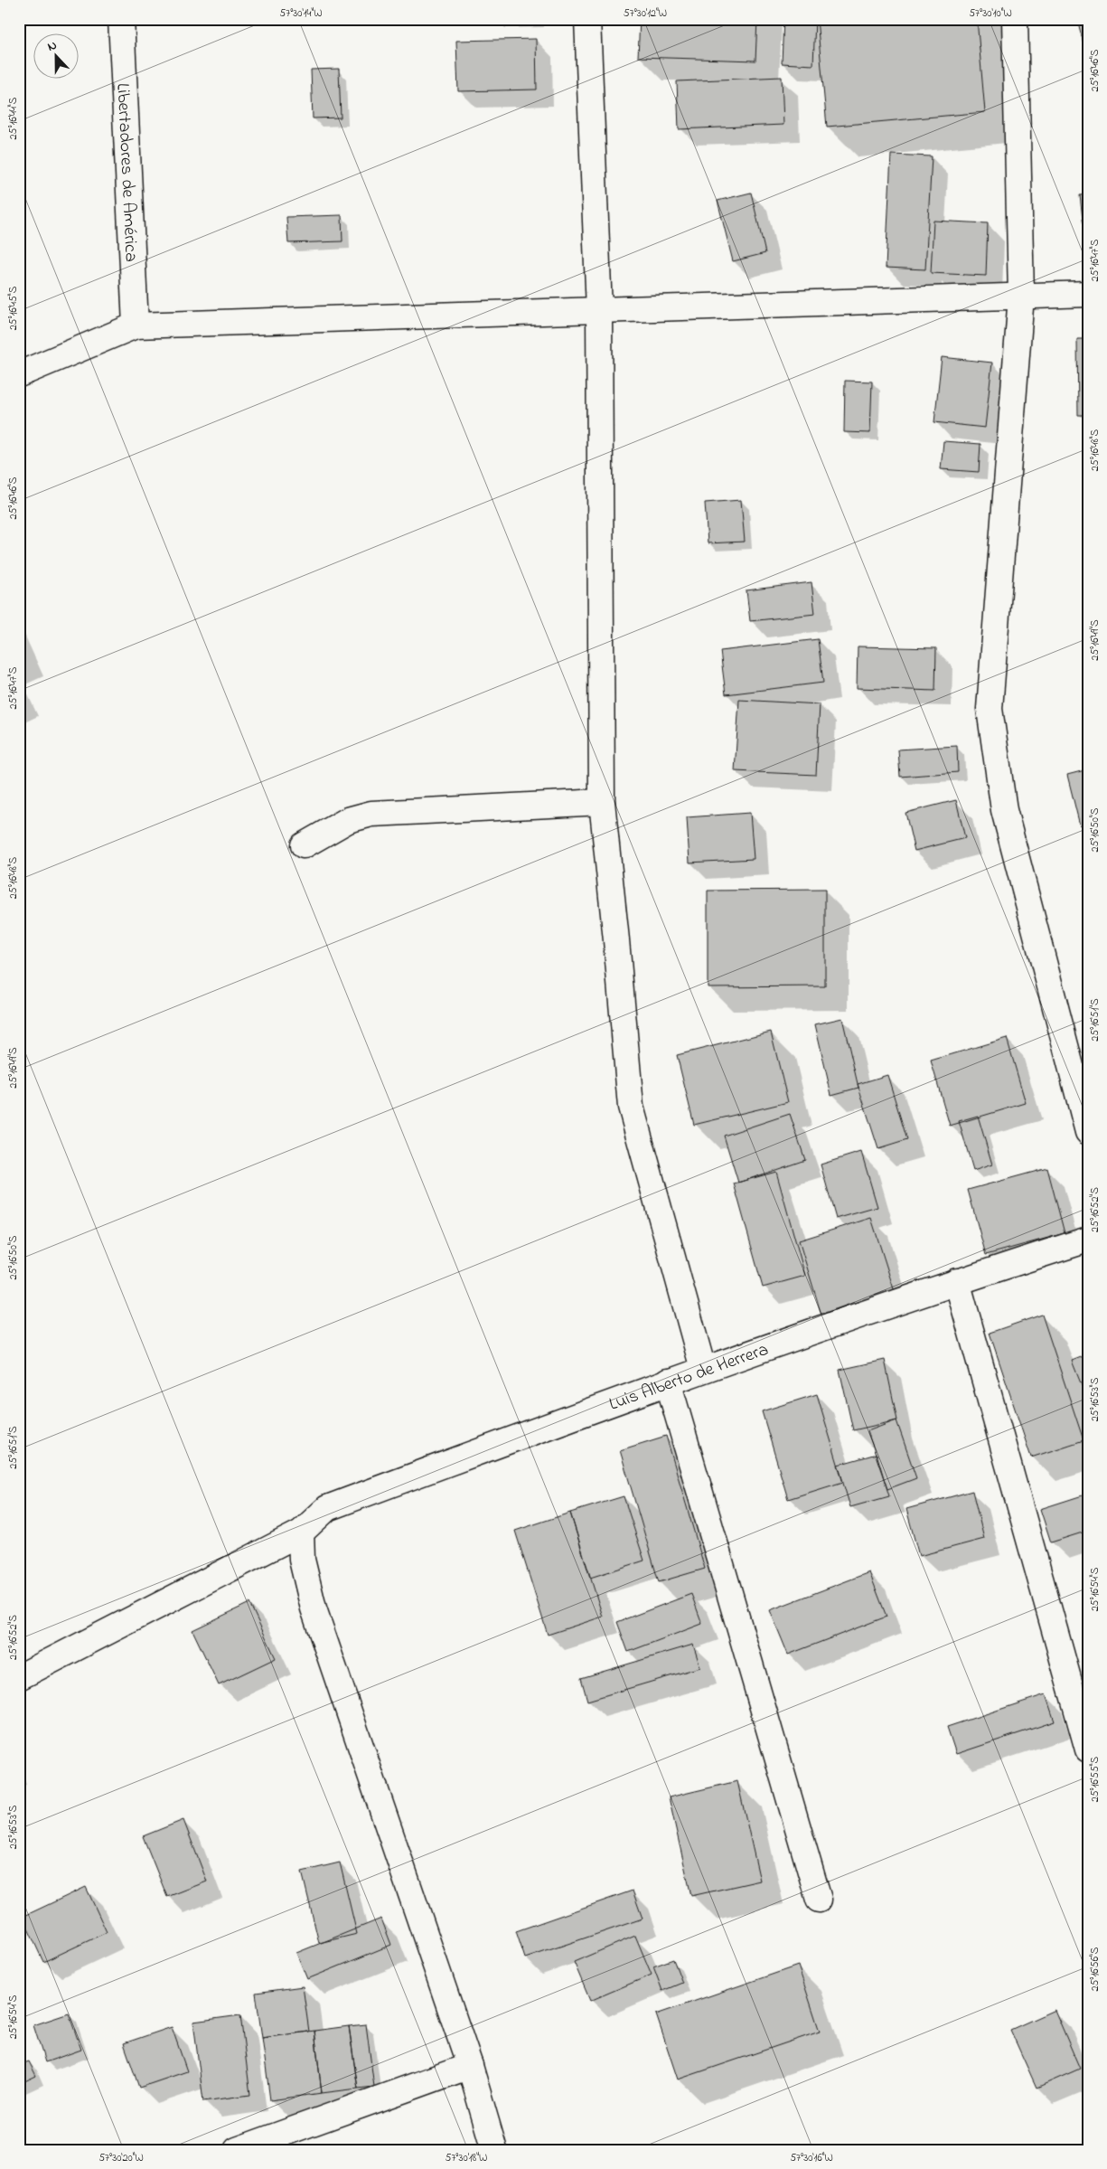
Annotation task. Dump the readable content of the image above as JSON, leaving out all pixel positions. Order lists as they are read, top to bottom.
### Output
{
  "streets": {
    "street": ["Libertadores de América", "Luis Alberto de Herrera"]
  },
  "north": "top",
  "coordinates": [
    "57°30'14\"W",
    "57°30'12\"W",
    "57°30'10\"W",
    "25°16'46\"S",
    "25°16'44\"S",
    "25°16'47\"S",
    "25°16'45\"S",
    "25°16'48\"S",
    "25°16'49\"S",
    "25°16'50\"S",
    "25°16'51\"S",
    "25°16'52\"S",
    "25°16'53\"S",
    "25°16'54\"S",
    "25°16'55\"S",
    "25°16'56\"S",
    "57°30'20\"W",
    "57°30'18\"W",
    "57°30'16\"W"
  ]
}
